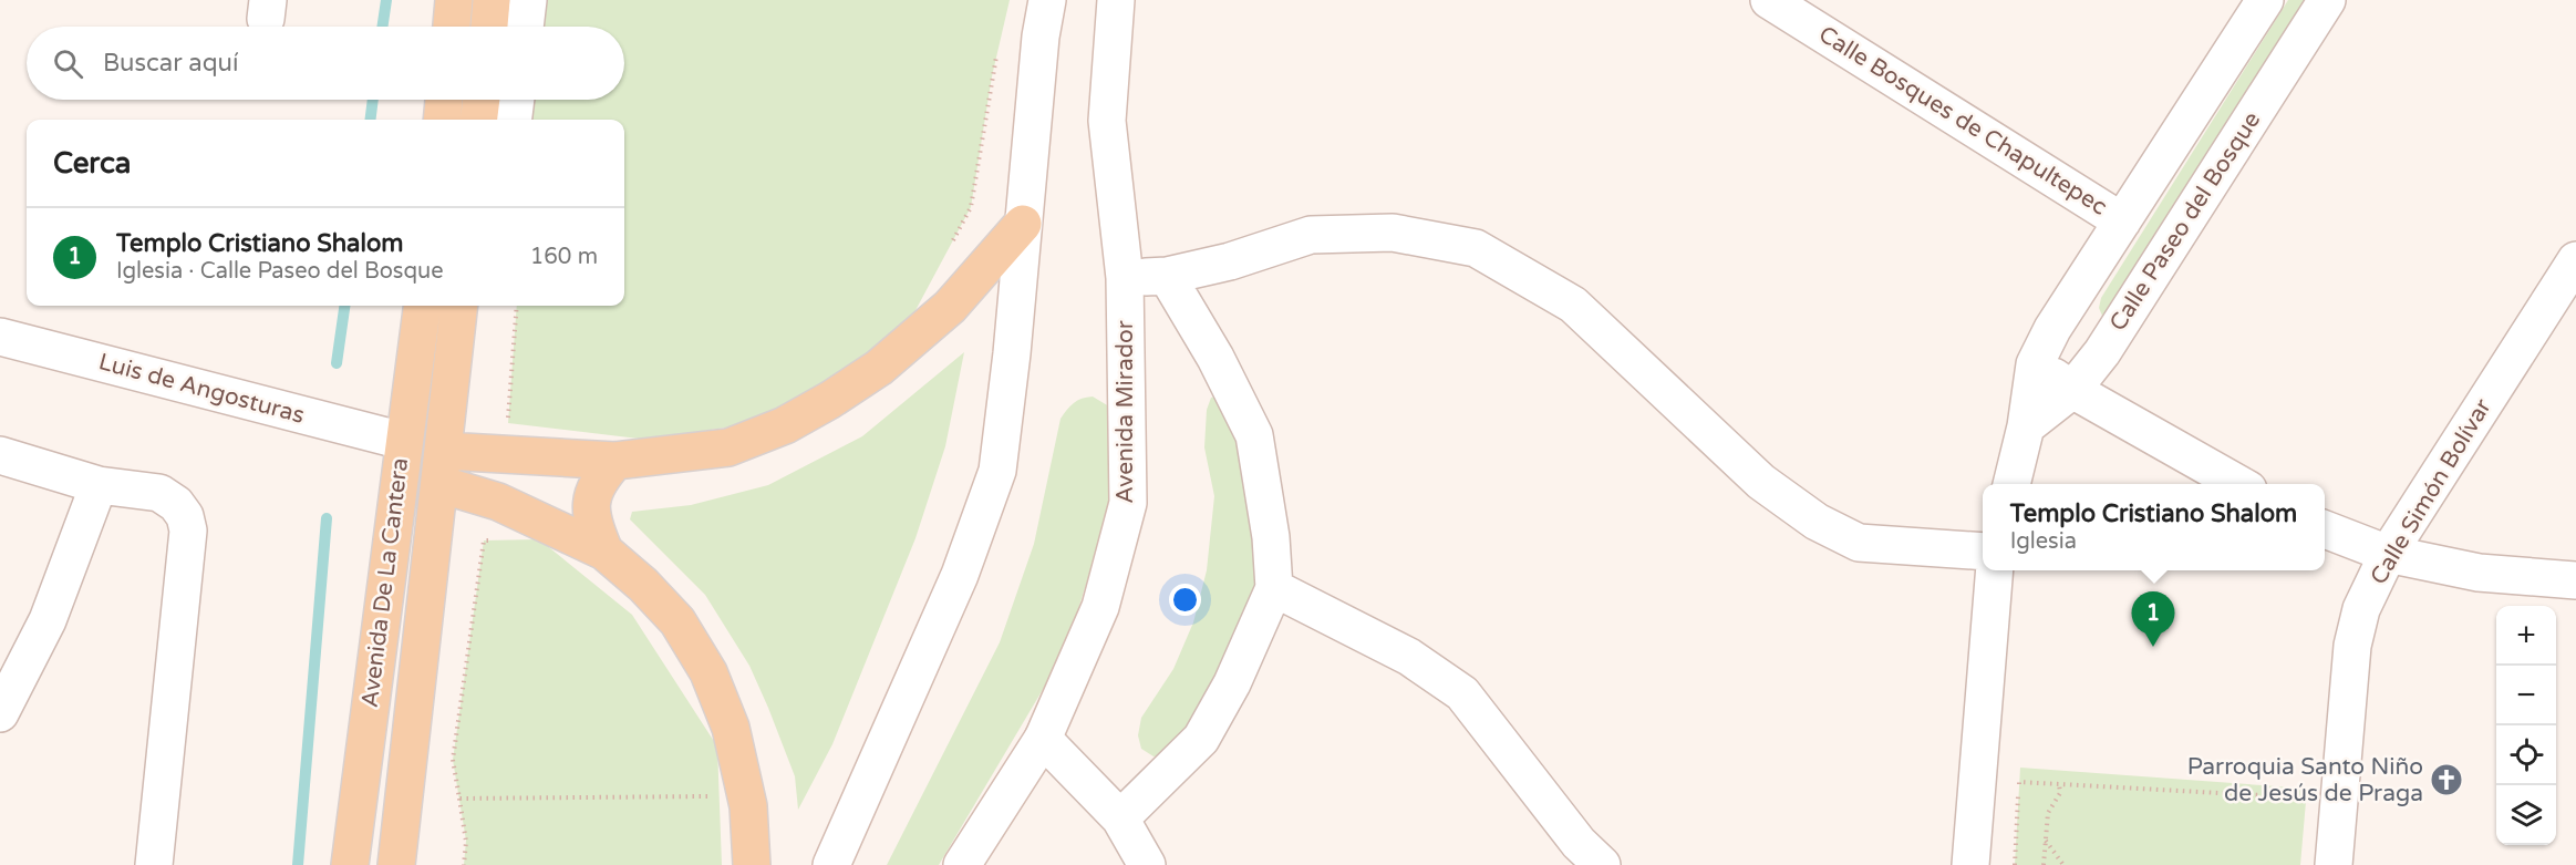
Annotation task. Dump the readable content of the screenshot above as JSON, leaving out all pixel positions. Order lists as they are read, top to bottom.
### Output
{
  "streets": {
    "main road": ["Avenida De La Cantera"],
    "street": [
      "Calle Bosques de Chapultepec",
      "Calle Paseo del Bosque",
      "Luis de Angosturas",
      "Avenida Mirador",
      "Calle Simón Bolívar"
    ]
  },
  "crossings": [
    ["Luis de Angosturas", "Avenida De La Cantera"]
  ],
  "places": {
    "church": ["Parroquia Santo Niño de Jesús de Praga"]
  },
  "page": {
    "search": "Buscar aquí",
    "heading": "Cerca",
    "list": [
      {
        "mark": "1",
        "name": "Templo Cristiano Shalom",
        "note": "Iglesia · Calle Paseo del Bosque",
        "value": "160 m"
      }
    ],
    "popup": ["Templo Cristiano Shalom", "Iglesia"],
    "pins": "1",
    "map_buttons": ["+", "−"]
  }
}
